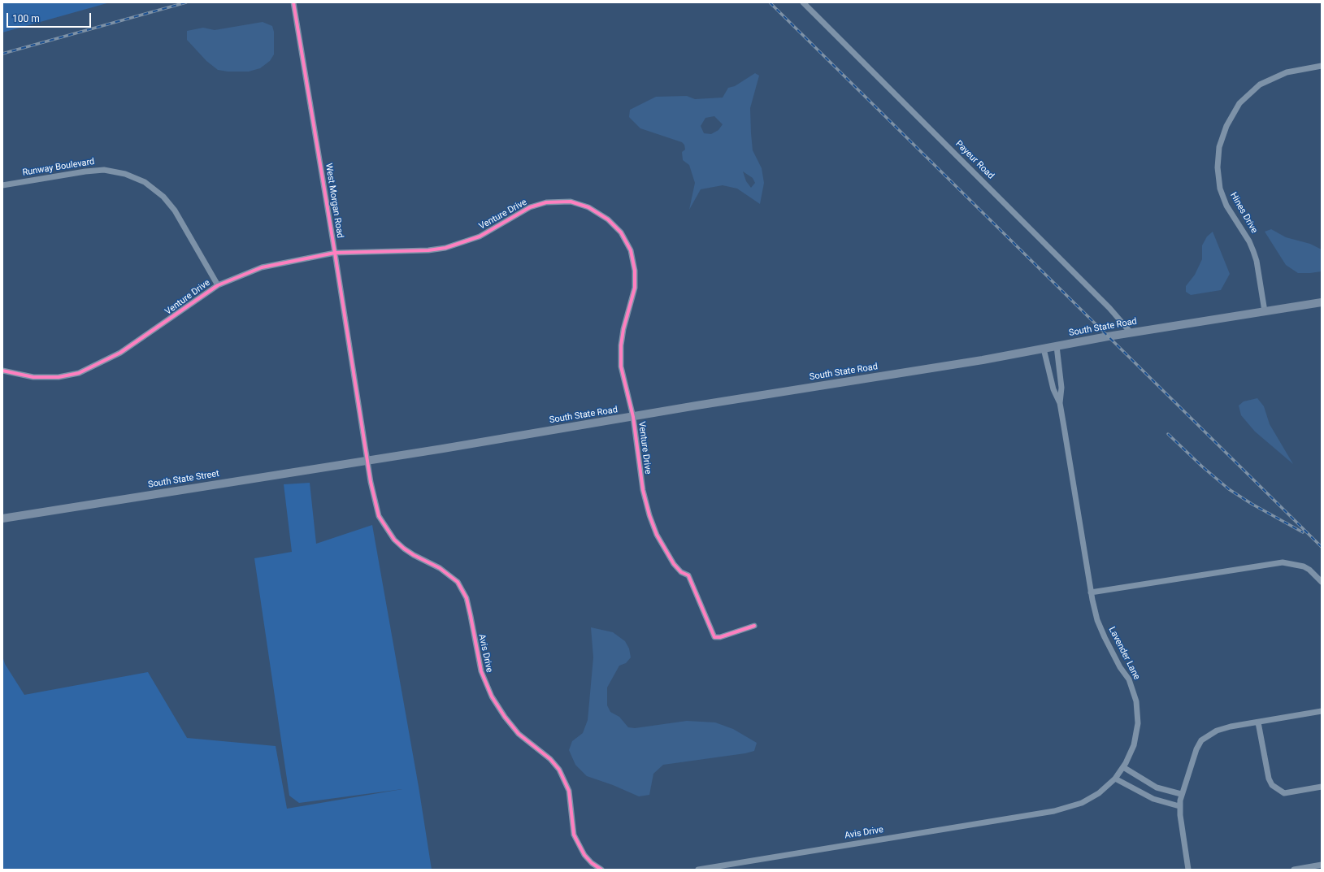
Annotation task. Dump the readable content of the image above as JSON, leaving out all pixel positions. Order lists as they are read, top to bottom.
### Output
{
  "streets": {
    "main road": ["South State Road", "South State Street"],
    "street": [
      "Payeur Road",
      "Runway Boulevard",
      "West Morgan Road",
      "Hines Drive",
      "Venture Drive",
      "Avis Drive",
      "Lavender Lane"
    ]
  },
  "crossings": [
    ["Payeur Road", "South State Road"],
    ["Runway Boulevard", "Venture Drive"],
    ["West Morgan Road", "Venture Drive"],
    ["West Morgan Road", "South State Road"],
    ["West Morgan Road", "South State Street"],
    ["West Morgan Road", "Avis Drive"],
    ["Hines Drive", "South State Road"],
    ["Venture Drive", "South State Road"],
    ["South State Road", "South State Street"],
    ["South State Road", "Avis Drive"],
    ["South State Road", "Lavender Lane"],
    ["South State Street", "Avis Drive"],
    ["Avis Drive", "Lavender Lane"]
  ],
  "scale_bar": "100 m"
}
